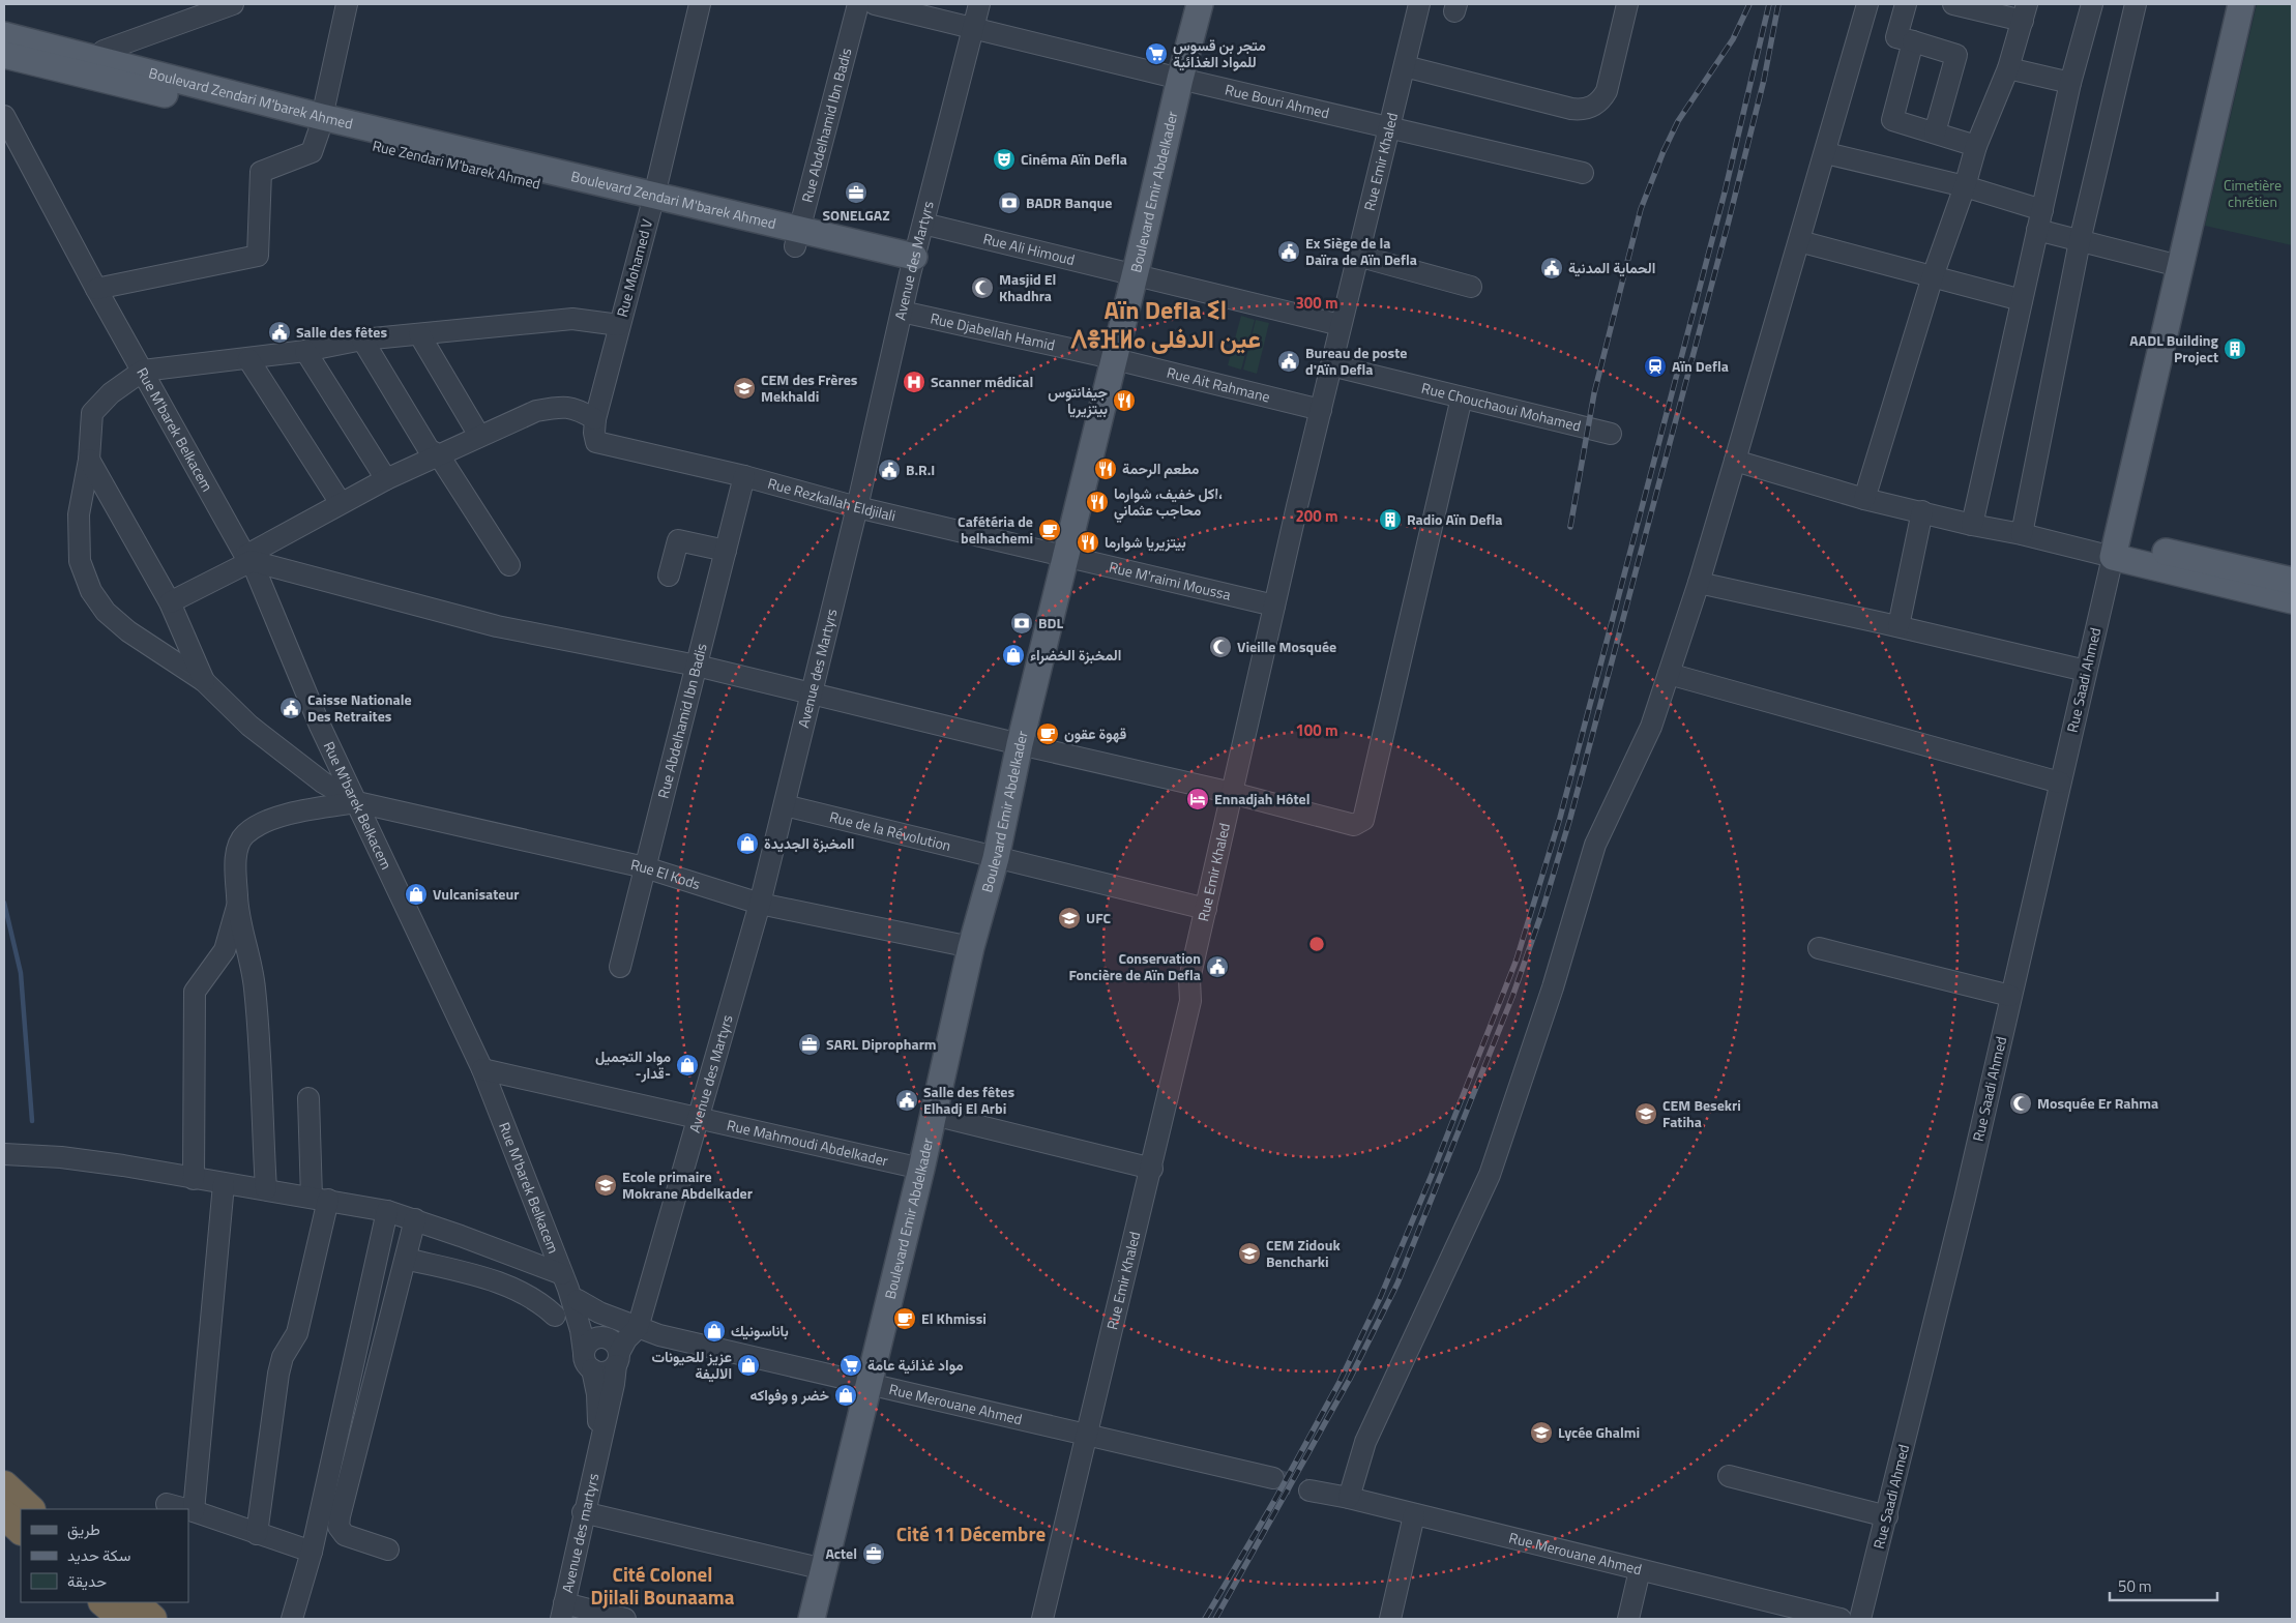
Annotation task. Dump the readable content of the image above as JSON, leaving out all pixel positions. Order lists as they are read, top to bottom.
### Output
{
  "streets": {
    "main road": ["Boulevard Zendari M'barek Ahmed", "Boulevard Emir Abdelkader"],
    "street": [
      "Rue Bouri Ahmed",
      "Rue Abdelhamid Ibn Badis",
      "Rue Emir Khaled",
      "Rue Ali Himoud",
      "Avenue des Martyrs",
      "Rue Mohamed V",
      "Rue Djabellah Hamid",
      "Rue Ait Rahmane",
      "Rue Chouchaoui Mohamed",
      "Rue M'barek Belkacem",
      "Rue Rezkallah Eldjilali",
      "Rue M'raimi Moussa",
      "Rue Saadi Ahmed",
      "Rue de la Révolution",
      "Rue El Kods",
      "Rue Mahmoudi Abdelkader",
      "Rue Merouane Ahmed",
      "Avenue des martyrs"
    ]
  },
  "crossings": [
    ["Boulevard Zendari M'barek Ahmed", "Rue Abdelhamid Ibn Badis"],
    ["Boulevard Zendari M'barek Ahmed", "Avenue des Martyrs"],
    ["Boulevard Zendari M'barek Ahmed", "Rue Mohamed V"],
    ["Rue Bouri Ahmed", "Rue Emir Khaled"],
    ["Rue Bouri Ahmed", "Boulevard Emir Abdelkader"],
    ["Rue Bouri Ahmed", "Avenue des Martyrs"],
    ["Rue Abdelhamid Ibn Badis", "Rue Rezkallah Eldjilali"],
    ["Rue Abdelhamid Ibn Badis", "Rue El Kods"],
    ["Rue Emir Khaled", "Rue Ali Himoud"],
    ["Rue Emir Khaled", "Rue Ait Rahmane"],
    ["Rue Emir Khaled", "Rue Chouchaoui Mohamed"],
    ["Rue Emir Khaled", "Rue M'raimi Moussa"],
    ["Rue Emir Khaled", "Rue de la Révolution"],
    ["Rue Emir Khaled", "Rue Merouane Ahmed"],
    ["Boulevard Emir Abdelkader", "Rue Ali Himoud"],
    ["Boulevard Emir Abdelkader", "Rue Djabellah Hamid"],
    ["Boulevard Emir Abdelkader", "Rue Ait Rahmane"],
    ["Boulevard Emir Abdelkader", "Rue Rezkallah Eldjilali"],
    ["Boulevard Emir Abdelkader", "Rue M'raimi Moussa"],
    ["Boulevard Emir Abdelkader", "Rue de la Révolution"],
    ["Boulevard Emir Abdelkader", "Rue El Kods"],
    ["Boulevard Emir Abdelkader", "Rue Mahmoudi Abdelkader"],
    ["Boulevard Emir Abdelkader", "Rue Merouane Ahmed"],
    ["Rue Ali Himoud", "Avenue des Martyrs"],
    ["Avenue des Martyrs", "Rue Djabellah Hamid"],
    ["Avenue des Martyrs", "Rue M'barek Belkacem"],
    ["Avenue des Martyrs", "Rue Rezkallah Eldjilali"],
    ["Avenue des Martyrs", "Rue de la Révolution"],
    ["Avenue des Martyrs", "Rue El Kods"],
    ["Avenue des Martyrs", "Rue Mahmoudi Abdelkader"],
    ["Avenue des Martyrs", "Rue Merouane Ahmed"],
    ["Avenue des Martyrs", "Avenue des martyrs"],
    ["Rue Mohamed V", "Rue Rezkallah Eldjilali"],
    ["Rue Djabellah Hamid", "Rue Ait Rahmane"],
    ["Rue M'barek Belkacem", "Rue El Kods"],
    ["Rue M'barek Belkacem", "Rue Mahmoudi Abdelkader"],
    ["Rue M'barek Belkacem", "Rue Merouane Ahmed"],
    ["Rue M'barek Belkacem", "Avenue des martyrs"],
    ["Rue Rezkallah Eldjilali", "Rue M'raimi Moussa"]
  ],
  "districts": ["Aïn Defla ⵉⵏ ⴷⴻⴼⵍⴰ عين الدفلى", "Cité 11 Décembre", "Cité Colonel Djilali Bounaama"],
  "parks": ["Cimetière chrétien"],
  "places": {
    "supermarket": ["متجر بن قسوس للمواد الغذائية", "مواد غذائية عامة"],
    "theatre": ["Cinéma Aïn Defla"],
    "office": ["SONELGAZ", "SARL Dipropharm", "Actel"],
    "bank": ["BADR Banque", "BDL"],
    "public building": [
      "Ex Siège de la Daïra de Aïn Defla",
      "الحماية المدنية",
      "Salle des fêtes",
      "Bureau de poste d'Aïn Defla",
      "B.R.I",
      "Caisse Nationale Des Retraites",
      "Conservation Foncière de Aïn Defla",
      "Salle des fêtes Elhadj El Arbi"
    ],
    "mosque": ["Masjid El Khadhra", "Vieille Mosquée", "Mosquée Er Rahma"],
    "building": ["AADL Building Project", "Radio Aïn Defla"],
    "station": ["Aïn Defla"],
    "hospital": ["Scanner médical"],
    "school or university": [
      "CEM des Frères Mekhaldi",
      "UFC",
      "CEM Besekri Fatiha",
      "Ecole primaire Mokrane Abdelkader",
      "CEM Zidouk Bencharki",
      "Lycée Ghalmi"
    ],
    "restaurant": [
      "جيفانتوس بيتزيريا",
      "مطعم الرحمة",
      "اكل خفيف، شوارما، محاجب عثماني",
      "بيتزيريا شوارما"
    ],
    "cafe": ["Cafétéria de belhachemi", "قهوة عقون", "El Khmissi"],
    "shop": [
      "المخبزة الخضراء",
      "اامخبزة الجديدة",
      "Vulcanisateur",
      "مواد التجميل -قدار-",
      "باناسونيك",
      "عزيز للحيونات الاليفة",
      "خضر و وفواكه"
    ],
    "hotel": ["Ennadjah Hôtel"]
  },
  "legend": ["طريق", "سكة حديد", "حديقة"],
  "scale_bar": "50 m",
  "rings": ["300 m", "200 m", "100 m"]
}
